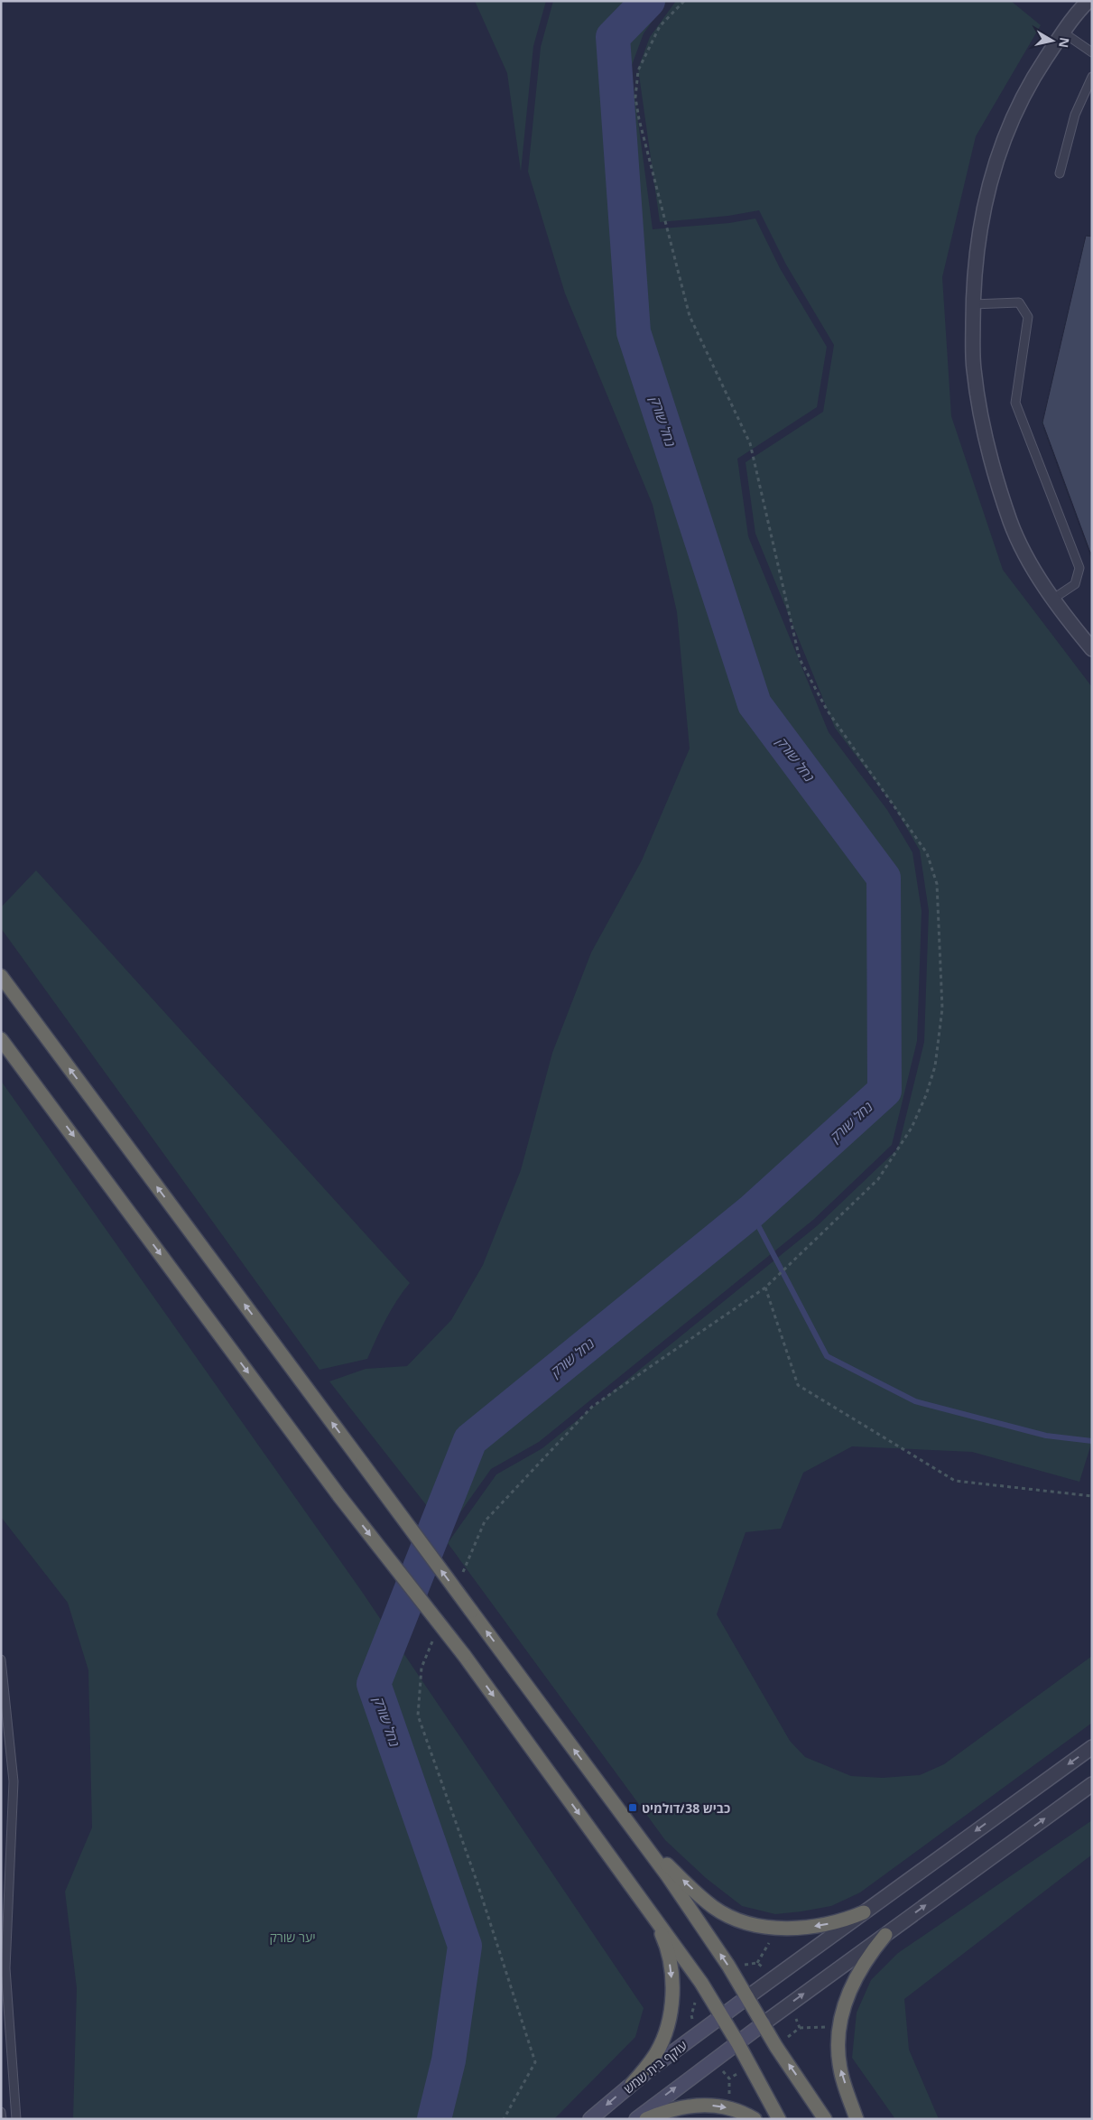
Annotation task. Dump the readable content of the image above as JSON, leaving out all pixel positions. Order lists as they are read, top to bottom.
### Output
{
  "streets": {
    "main road": ["עוקף בית שמש"]
  },
  "water": ["נחל שורק"],
  "parks": ["יער שורק"],
  "places": {
    "transit": ["כביש 38/דולמיט"]
  },
  "north": "right"
}
